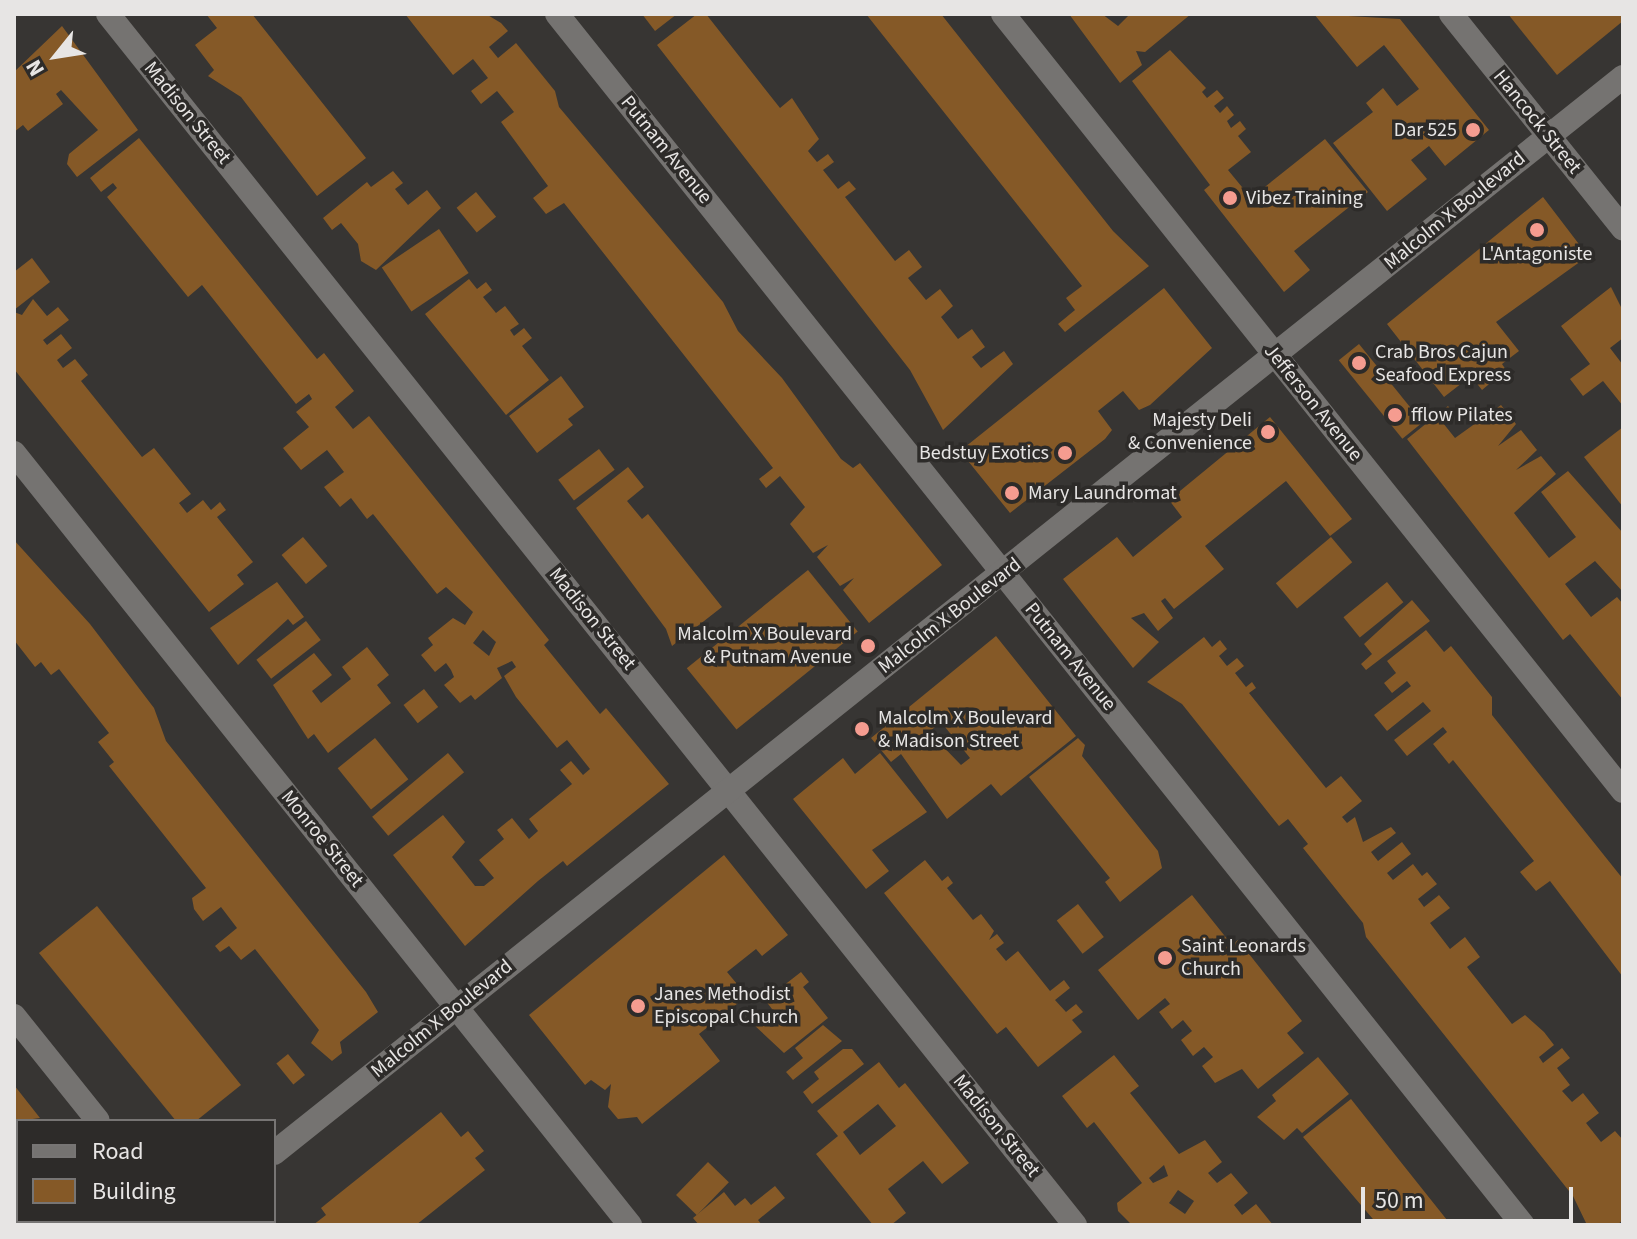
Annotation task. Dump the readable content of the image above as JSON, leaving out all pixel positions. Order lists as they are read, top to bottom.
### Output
{
  "streets": {
    "street": [
      "Madison Street",
      "Hancock Street",
      "Putnam Avenue",
      "Malcolm X Boulevard",
      "Jefferson Avenue",
      "Monroe Street"
    ]
  },
  "crossings": [
    ["Madison Street", "Malcolm X Boulevard"],
    ["Hancock Street", "Malcolm X Boulevard"],
    ["Putnam Avenue", "Malcolm X Boulevard"],
    ["Malcolm X Boulevard", "Jefferson Avenue"],
    ["Malcolm X Boulevard", "Monroe Street"]
  ],
  "places": [
    "Dar 525",
    "Vibez Training",
    "L'Antagoniste",
    "Crab Bros Cajun Seafood Express",
    "fflow Pilates",
    "Majesty Deli & Convenience",
    "Bedstuy Exotics",
    "Mary Laundromat",
    "Malcolm X Boulevard & Putnam Avenue",
    "Malcolm X Boulevard & Madison Street",
    "Saint Leonards Church",
    "Janes Methodist Episcopal Church"
  ],
  "legend": ["Road", "Building"],
  "scale_bar": "50 m",
  "north": "bottom left"
}
